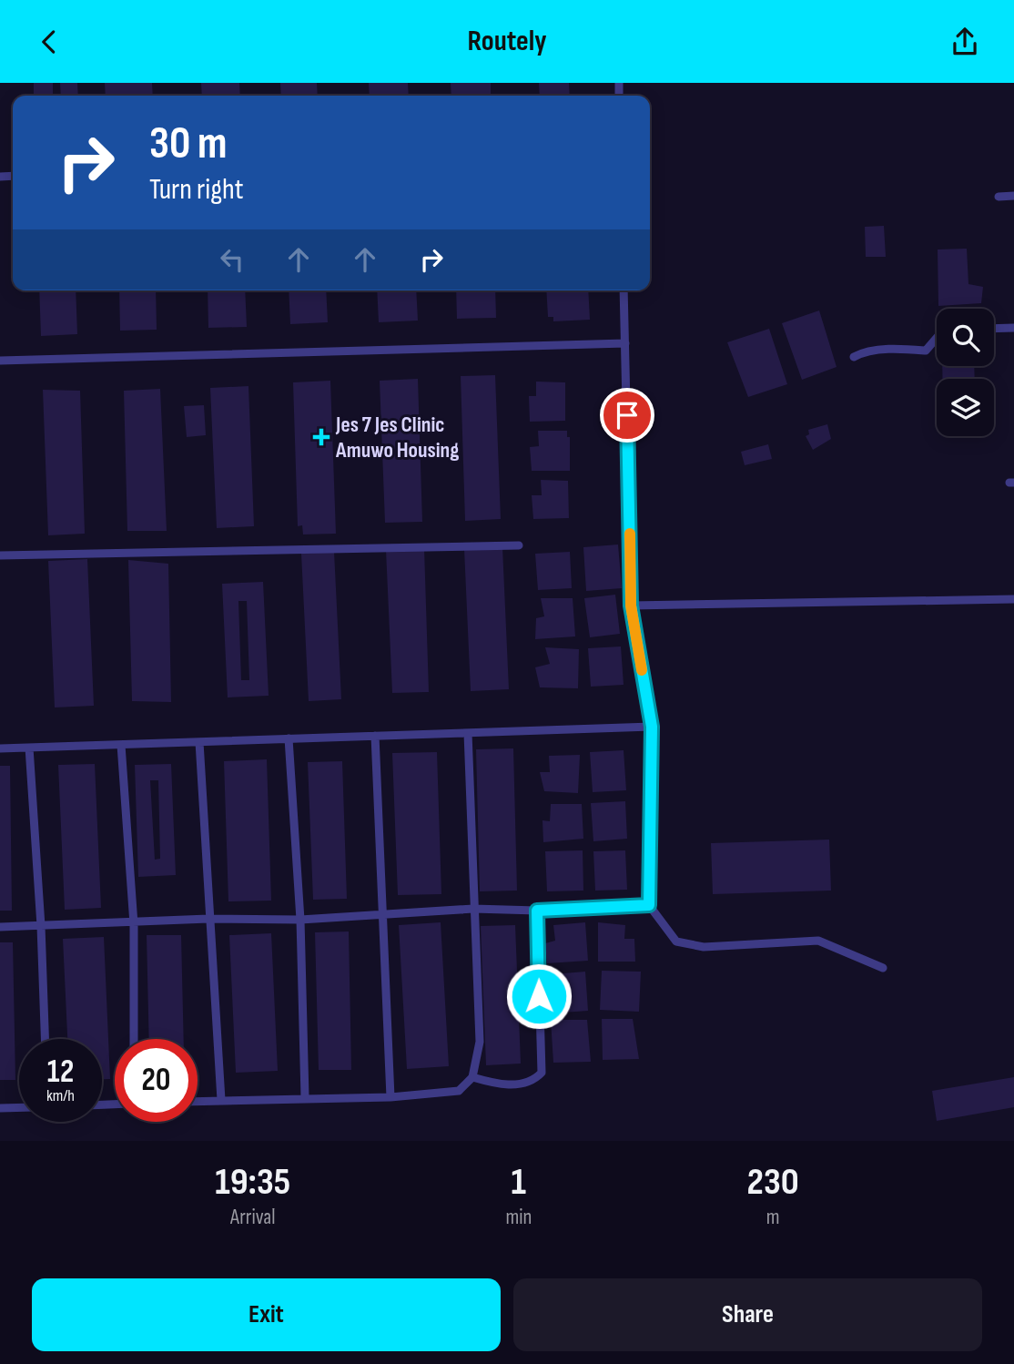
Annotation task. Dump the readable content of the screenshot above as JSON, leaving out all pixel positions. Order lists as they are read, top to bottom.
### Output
{
  "places": {
    "health": ["Jes 7 Jes Clinic Amuwo Housing"]
  },
  "page": {
    "header": "Routely",
    "turn": ["30 m", "Turn right"],
    "speed": "12 km/h",
    "limit": "20",
    "eta": [
      "19:35",
      "Arrival",
      "1",
      "min",
      "230",
      "m"
    ],
    "buttons": ["Exit", "Share"]
  }
}
